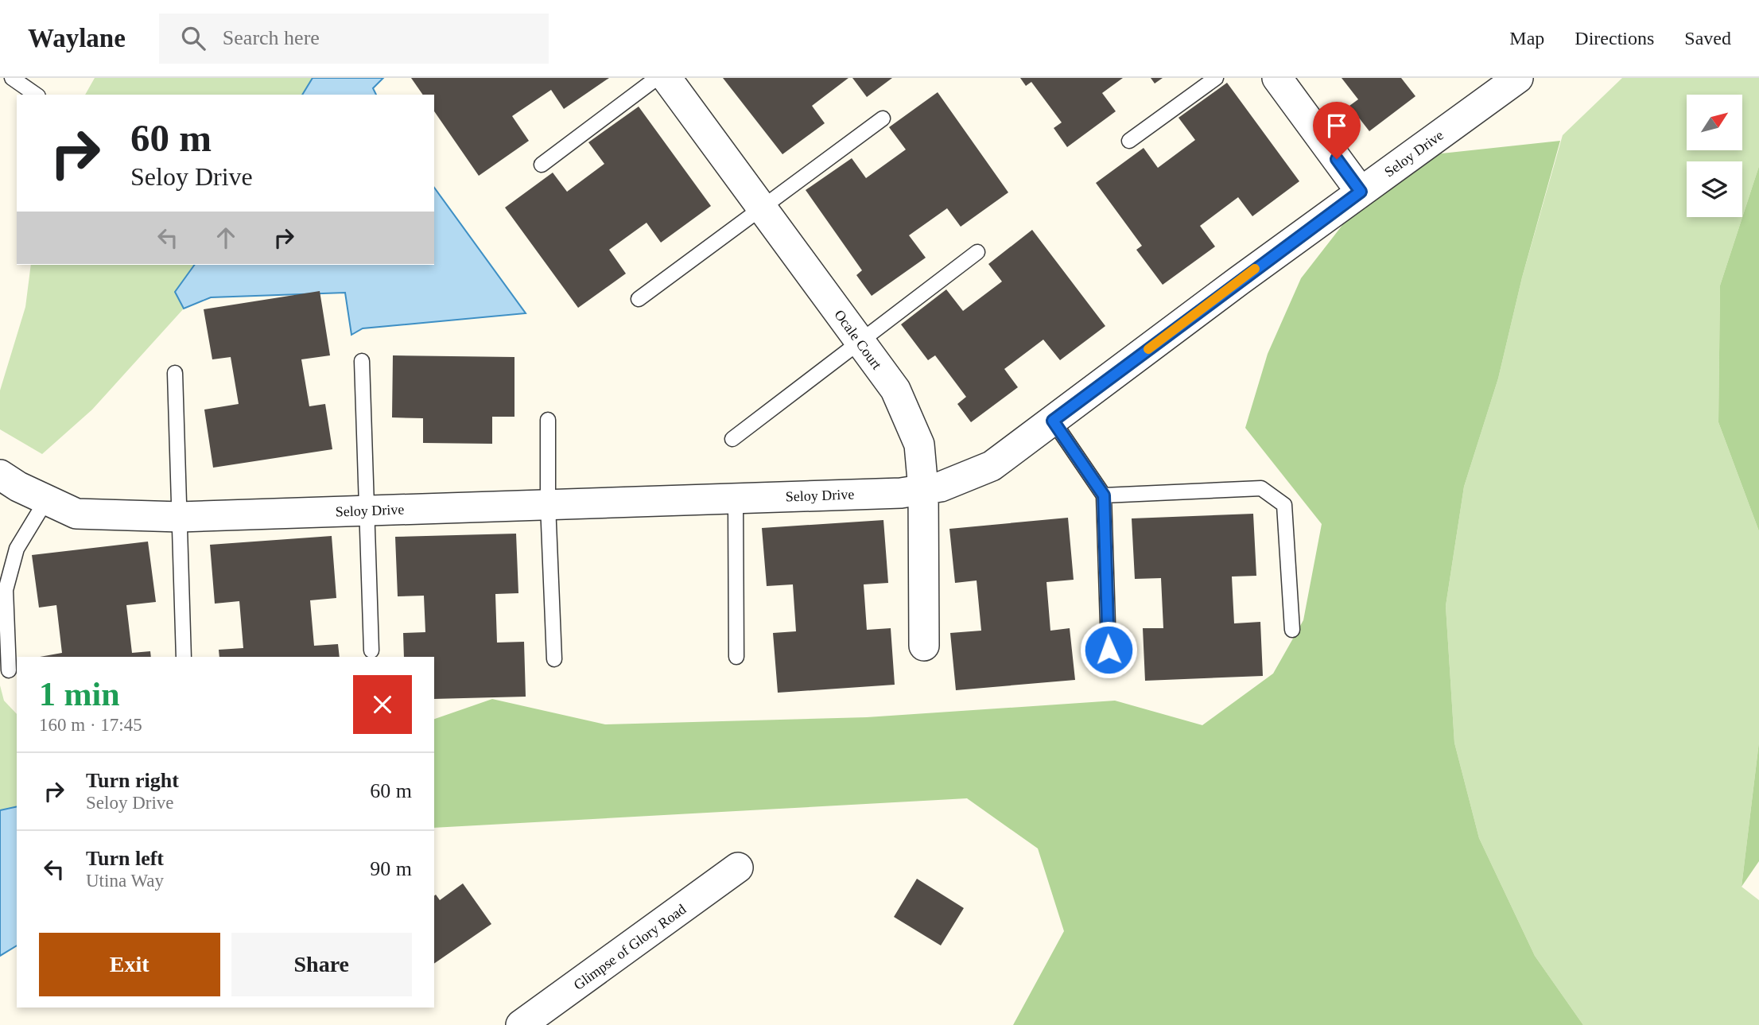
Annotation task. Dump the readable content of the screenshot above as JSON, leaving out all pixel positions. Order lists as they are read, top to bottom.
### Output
{
  "streets": {
    "street": ["Seloy Drive", "Ocale Court", "Glimpse of Glory Road"]
  },
  "crossings": [
    ["Seloy Drive", "Ocale Court"]
  ],
  "north": "top right",
  "page": {
    "header": "Waylane",
    "search": "Search here",
    "nav": ["Map", "Directions", "Saved"],
    "turn": ["60 m", "Seloy Drive"],
    "heading": ["1 min", "160 m · 17:45"],
    "list": [
      {
        "name": "Turn right",
        "note": "Seloy Drive",
        "value": "60 m"
      },
      {
        "name": "Turn left",
        "note": "Utina Way",
        "value": "90 m"
      }
    ],
    "buttons": ["Exit", "Share"]
  }
}
